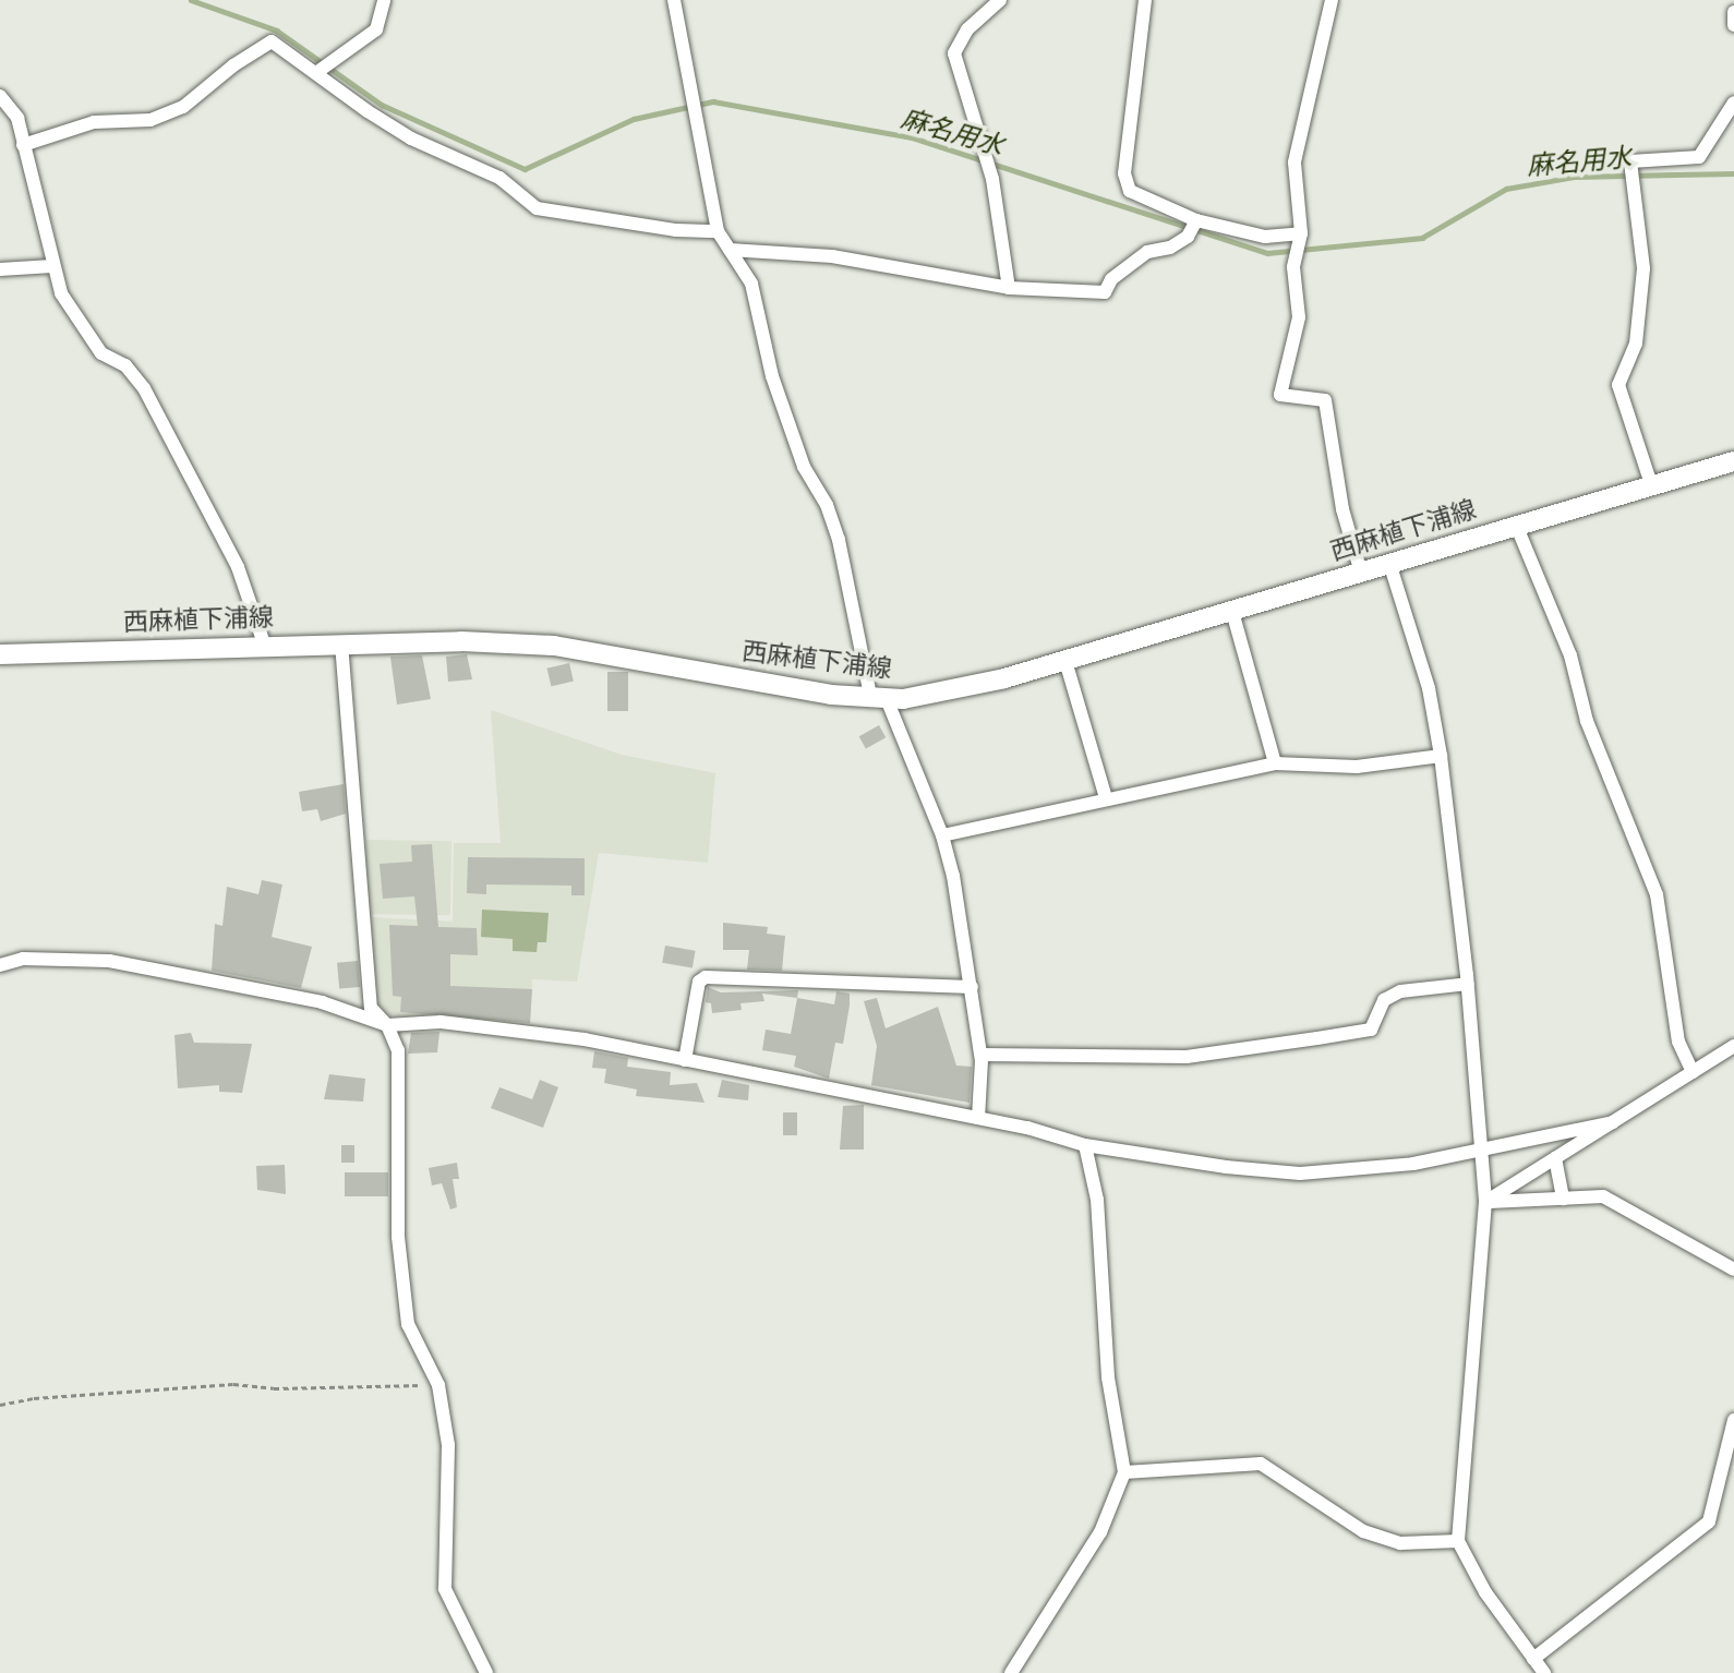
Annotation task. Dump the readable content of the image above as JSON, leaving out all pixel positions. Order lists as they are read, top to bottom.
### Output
{
  "streets": {
    "main road": ["西麻植下浦線"]
  },
  "water": ["麻名用水"]
}
